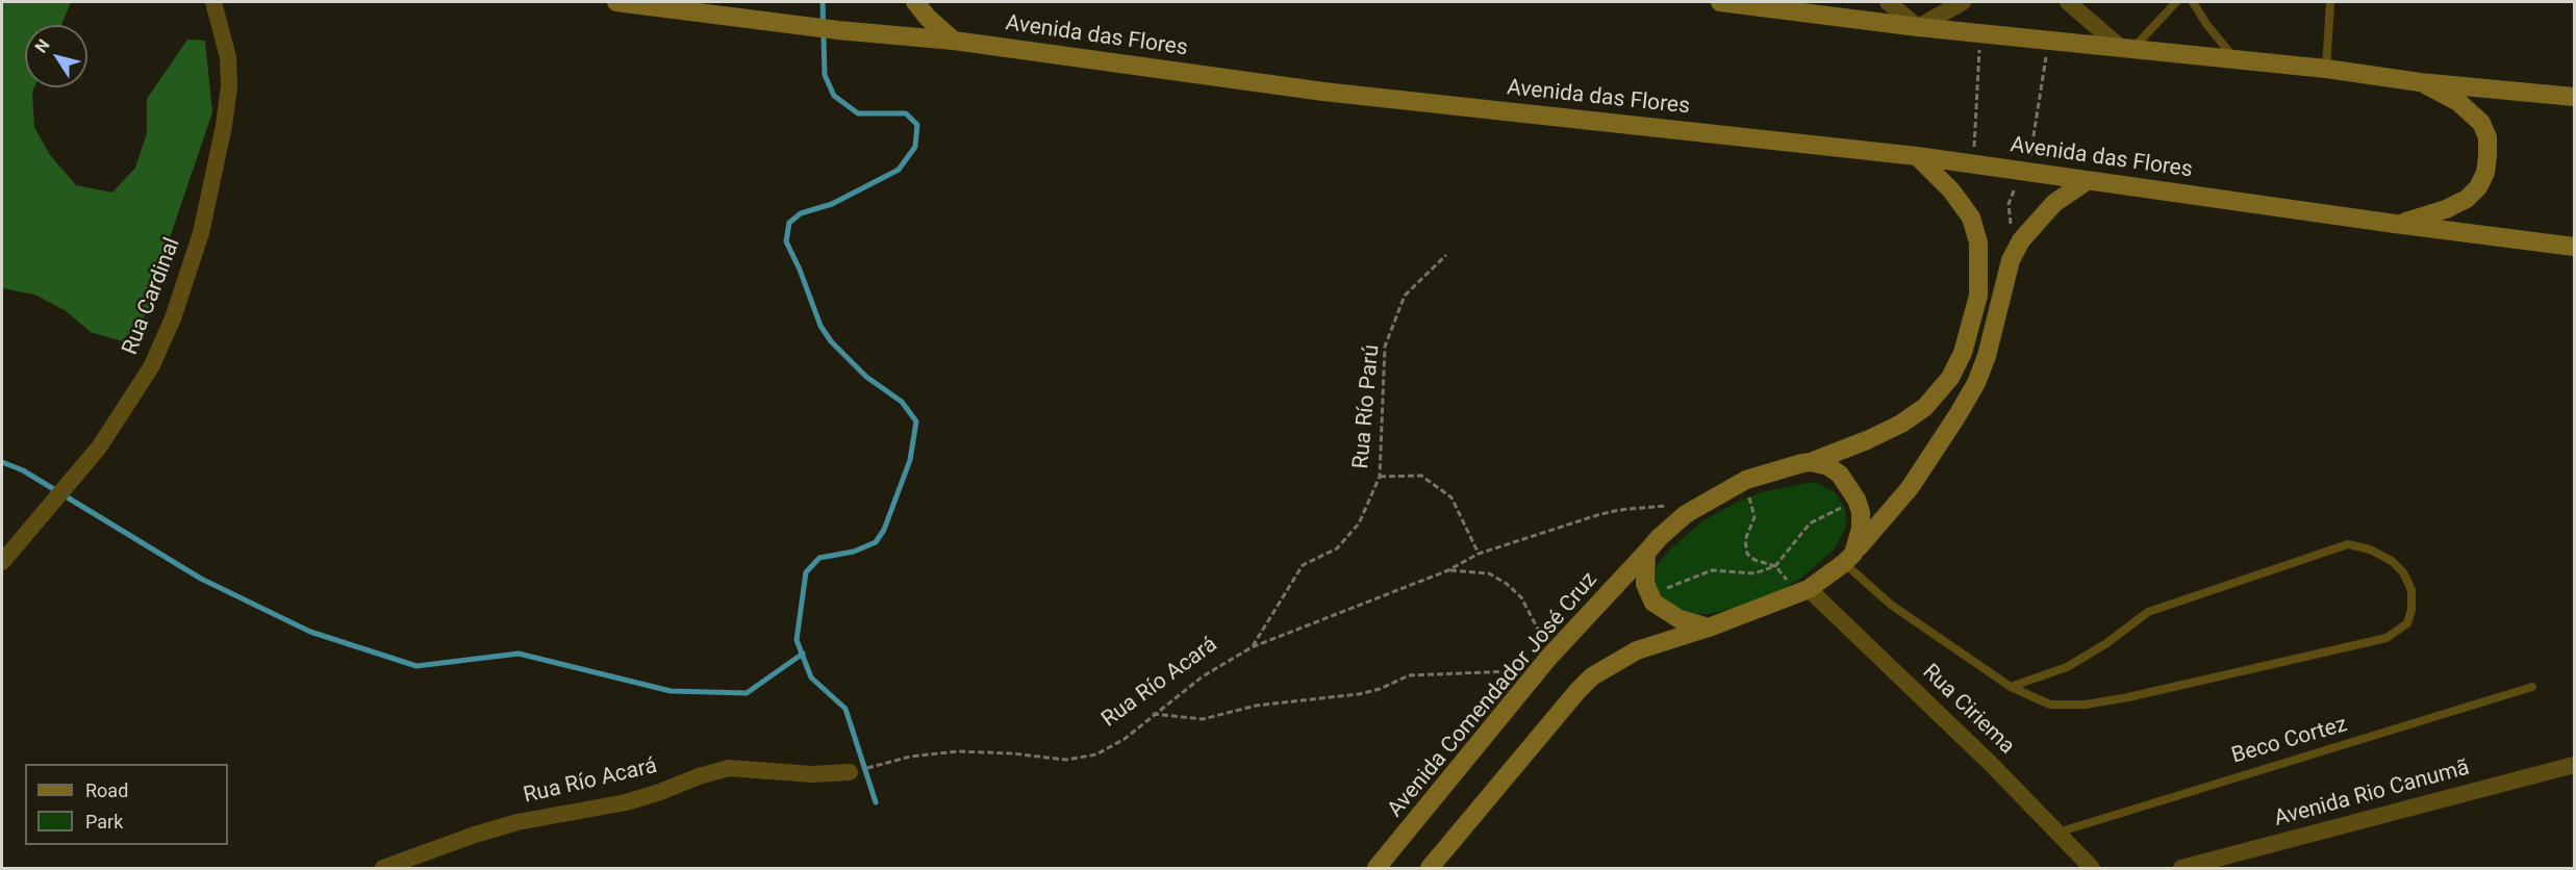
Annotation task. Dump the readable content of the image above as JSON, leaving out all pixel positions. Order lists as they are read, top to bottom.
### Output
{
  "streets": {
    "main road": ["Avenida das Flores", "Avenida Comendador José Cruz"],
    "street": [
      "Rua Cardinal",
      "Rua Río Acará",
      "Rua Ciriema",
      "Avenida Rio Canumã"
    ],
    "lane": ["Beco Cortez"],
    "path": ["Rua Río Parú"]
  },
  "crossings": [
    ["Rua Río Parú", "Rua Río Acará"],
    ["Rua Río Acará", "Avenida Comendador José Cruz"],
    ["Rua Ciriema", "Beco Cortez"]
  ],
  "legend": ["Road", "Park"],
  "north": "top left"
}
